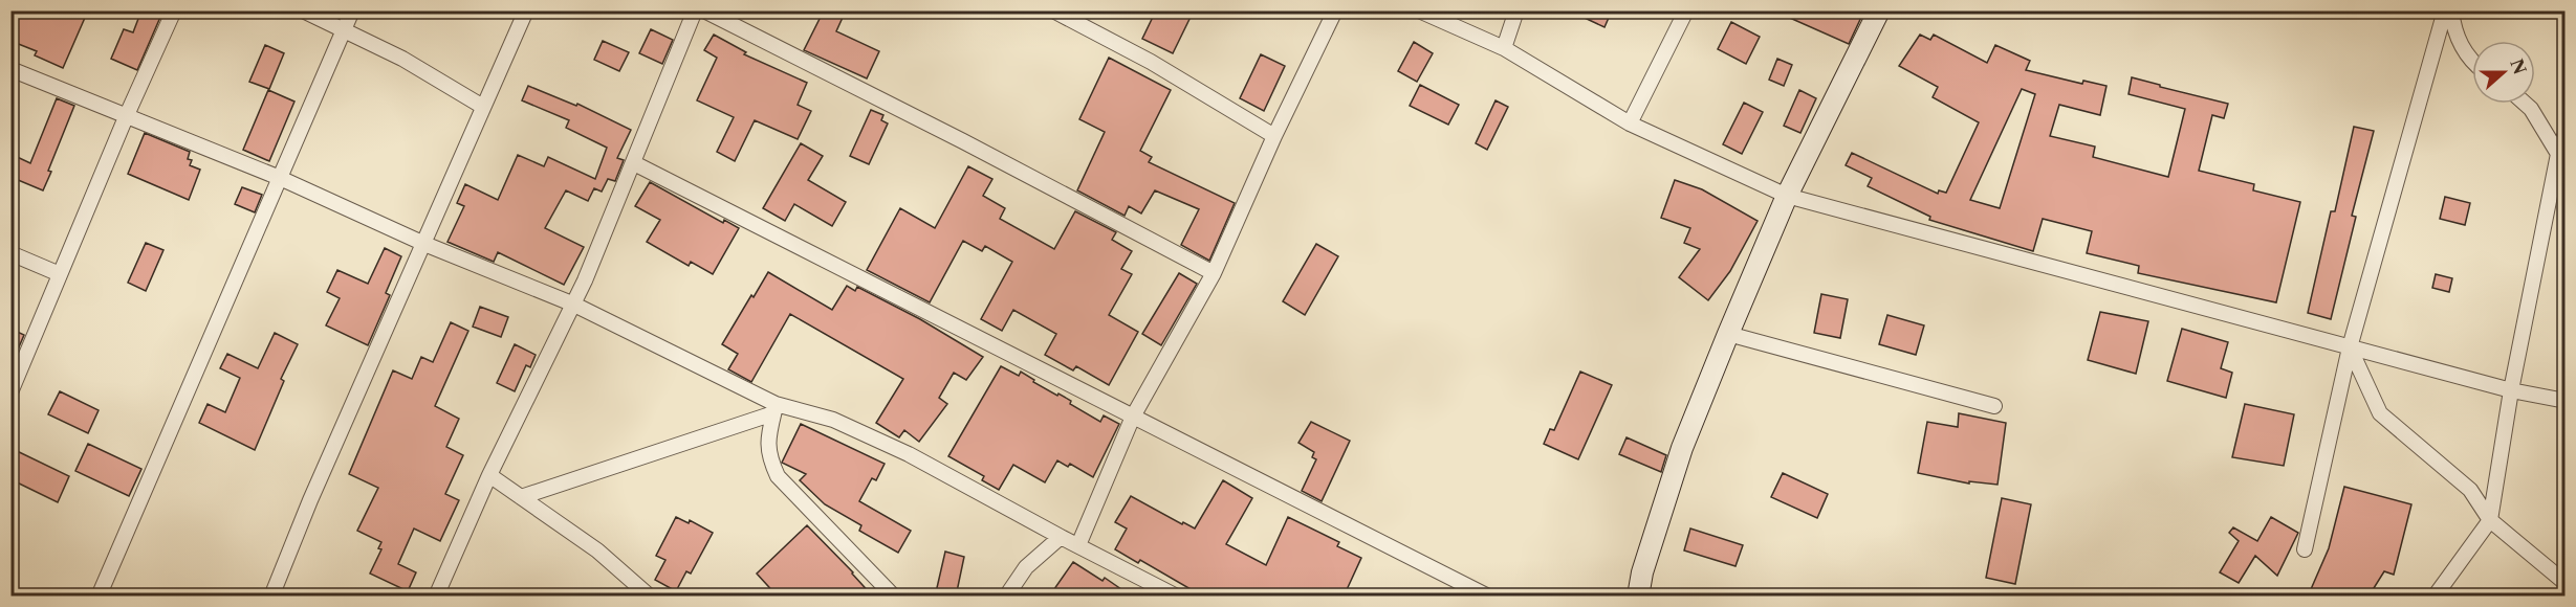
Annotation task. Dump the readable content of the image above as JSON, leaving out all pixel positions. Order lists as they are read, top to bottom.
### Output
{
  "north": "right"
}
